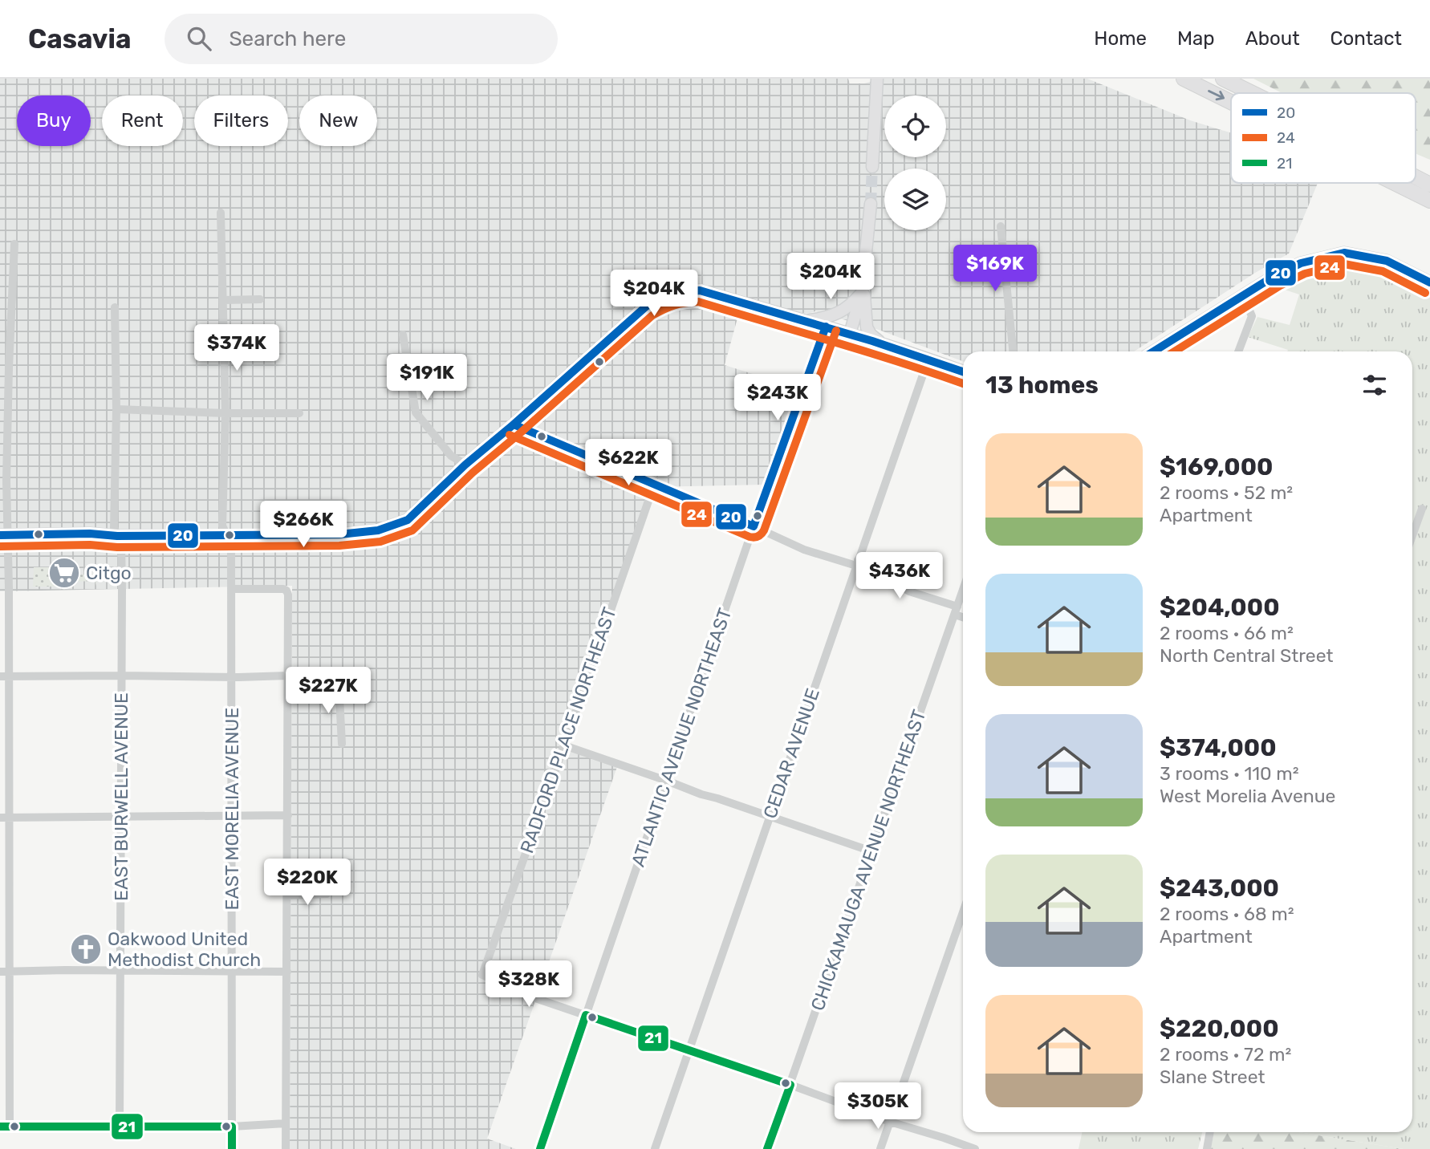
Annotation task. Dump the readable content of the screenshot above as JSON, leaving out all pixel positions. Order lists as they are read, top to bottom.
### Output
{
  "streets": {
    "street": [
      "RADFORD PLACE NORTHEAST",
      "ATLANTIC AVENUE NORTHEAST",
      "CEDAR AVENUE",
      "EAST BURWELL AVENUE",
      "EAST MORELIA AVENUE",
      "CHICKAMAUGA AVENUE NORTHEAST"
    ]
  },
  "crossings": [
    ["RADFORD PLACE NORTHEAST", "ATLANTIC AVENUE NORTHEAST"]
  ],
  "places": {
    "supermarket": ["Citgo"],
    "church": ["Oakwood United Methodist Church"]
  },
  "lines": ["transit line 20", "transit line 24", "transit line 21"],
  "legend": ["20", "24", "21"],
  "page": {
    "header": "Casavia",
    "search": "Search here",
    "nav": [
      "Home",
      "Map",
      "About",
      "Contact"
    ],
    "chip": [
      "Buy",
      "Rent",
      "Filters",
      "New"
    ],
    "price": [
      "$169K",
      "$204K",
      "$204K",
      "$374K",
      "$191K",
      "$243K",
      "$622K",
      "$266K",
      "$436K",
      "$227K",
      "$220K",
      "$328K",
      "$305K"
    ],
    "heading": "13 homes",
    "list": [
      {
        "name": "$169,000",
        "note": "2 rooms · 52 m² · Apartment"
      },
      {
        "name": "$204,000",
        "note": "2 rooms · 66 m² · North Central Street"
      },
      {
        "name": "$374,000",
        "note": "3 rooms · 110 m² · West Morelia Avenue"
      },
      {
        "name": "$243,000",
        "note": "2 rooms · 68 m² · Apartment"
      },
      {
        "name": "$220,000",
        "note": "2 rooms · 72 m² · Slane Street"
      }
    ]
  }
}
